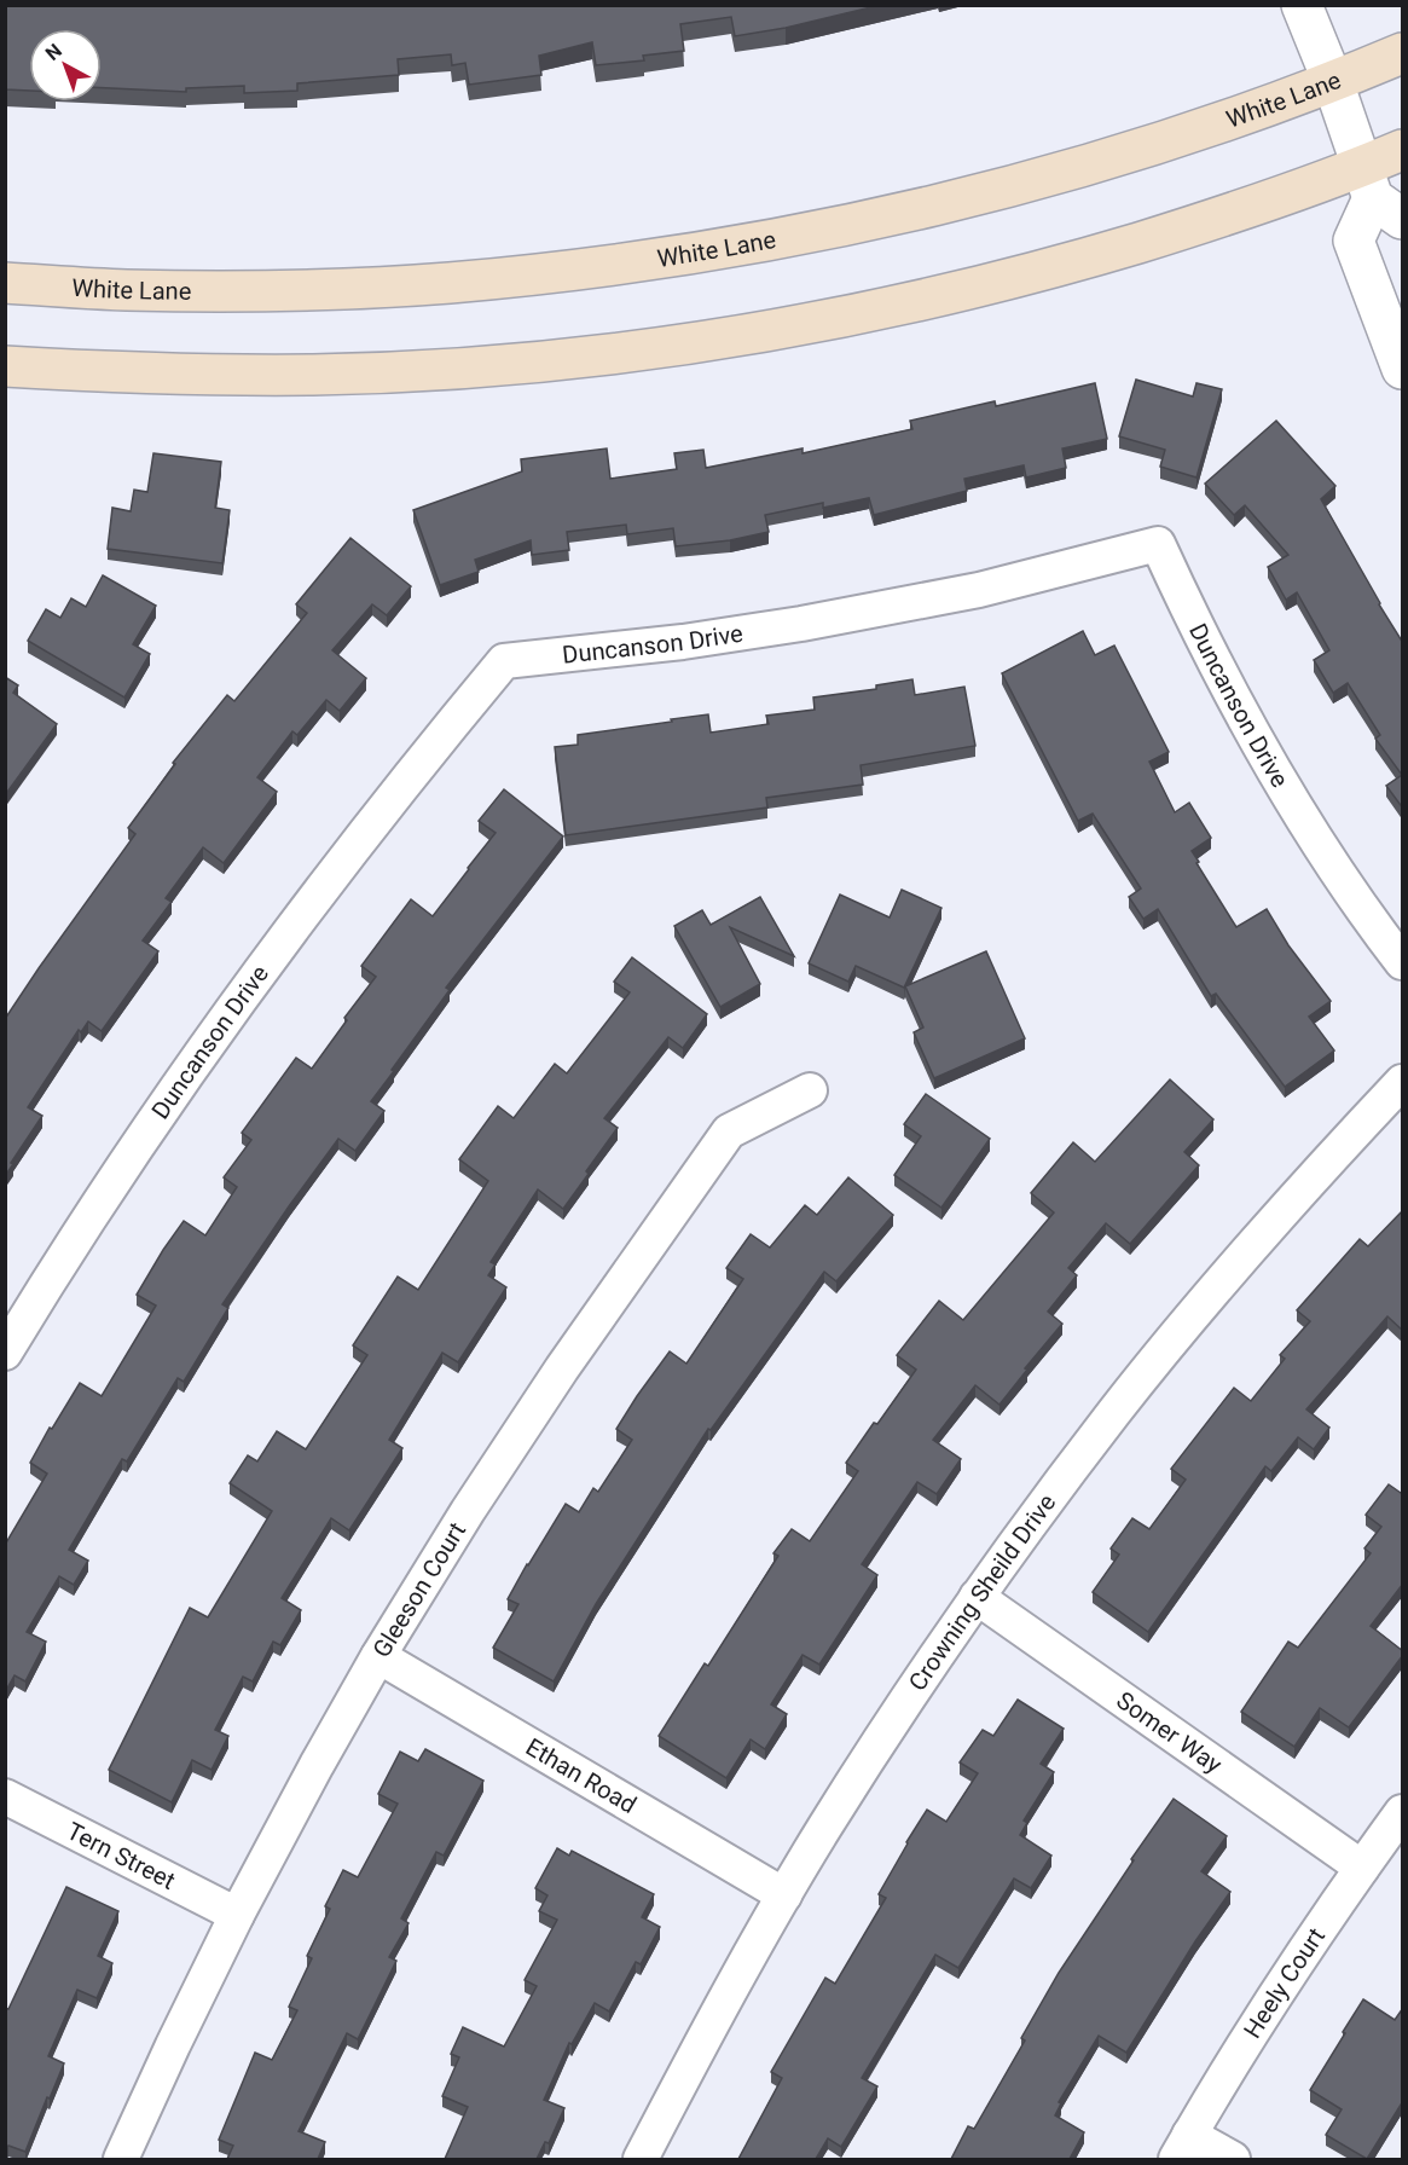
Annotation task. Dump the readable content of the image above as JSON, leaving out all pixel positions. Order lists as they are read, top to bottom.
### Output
{
  "streets": {
    "main road": ["White Lane"],
    "street": [
      "Duncanson Drive",
      "Gleeson Court",
      "Crowning Sheild Drive",
      "Somer Way",
      "Ethan Road",
      "Tern Street",
      "Heely Court"
    ]
  },
  "crossings": [
    ["Gleeson Court", "Ethan Road"],
    ["Gleeson Court", "Tern Street"],
    ["Crowning Sheild Drive", "Somer Way"],
    ["Crowning Sheild Drive", "Ethan Road"],
    ["Somer Way", "Heely Court"]
  ],
  "north": "top left"
}
